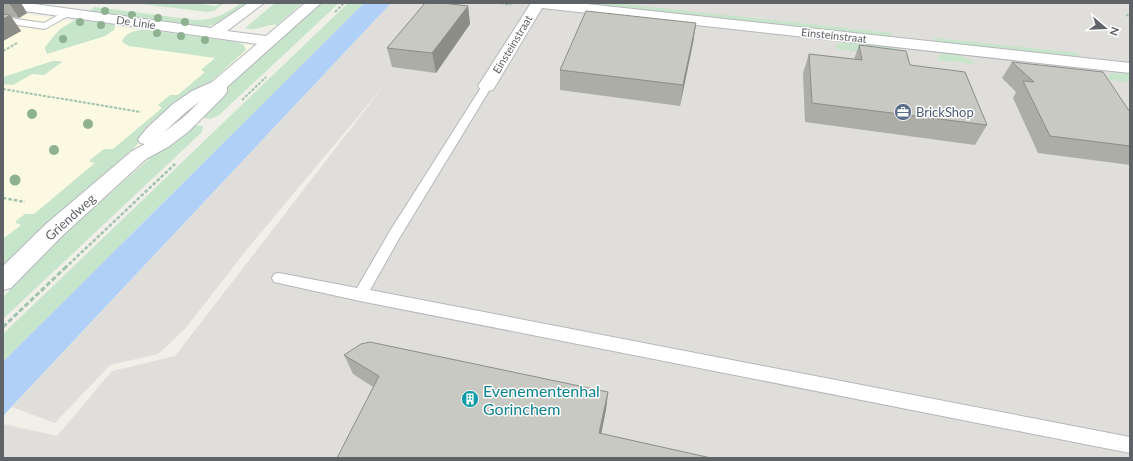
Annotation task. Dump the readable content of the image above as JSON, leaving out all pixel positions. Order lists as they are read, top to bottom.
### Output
{
  "streets": {
    "street": ["De Linie", "Einsteinstraat", "Griendweg"]
  },
  "crossings": [
    ["De Linie", "Griendweg"]
  ],
  "places": {
    "office": ["BrickShop"],
    "building": ["Evenementenhal Gorinchem"]
  },
  "north": "right"
}
